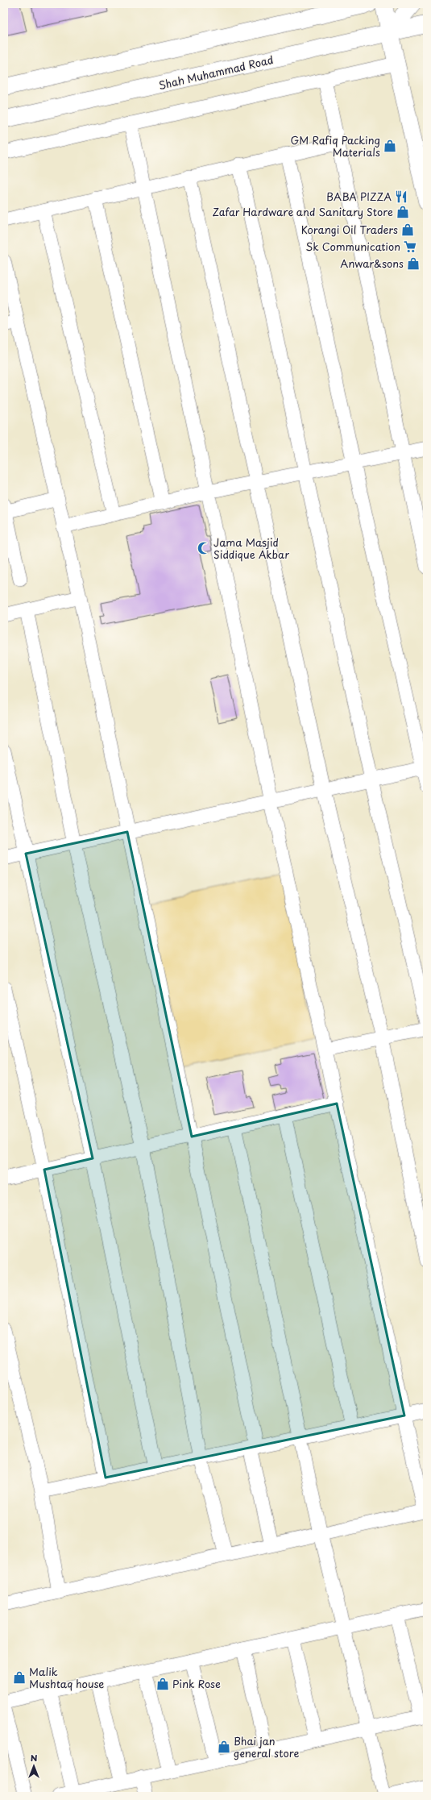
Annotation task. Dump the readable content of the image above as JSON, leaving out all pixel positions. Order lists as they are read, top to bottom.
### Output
{
  "streets": {
    "street": ["Shah Muhammad Road"]
  },
  "places": {
    "shop": [
      "GM Rafiq Packing Materials",
      "Zafar Hardware and Sanitary Store",
      "Korangi Oil Traders",
      "Anwar&sons",
      "Malik Mushtaq house",
      "Pink Rose",
      "Bhai jan general store"
    ],
    "restaurant": ["BABA PIZZA"],
    "supermarket": ["Sk Communication"],
    "mosque": ["Jama Masjid Siddique Akbar"]
  },
  "north": "top"
}
